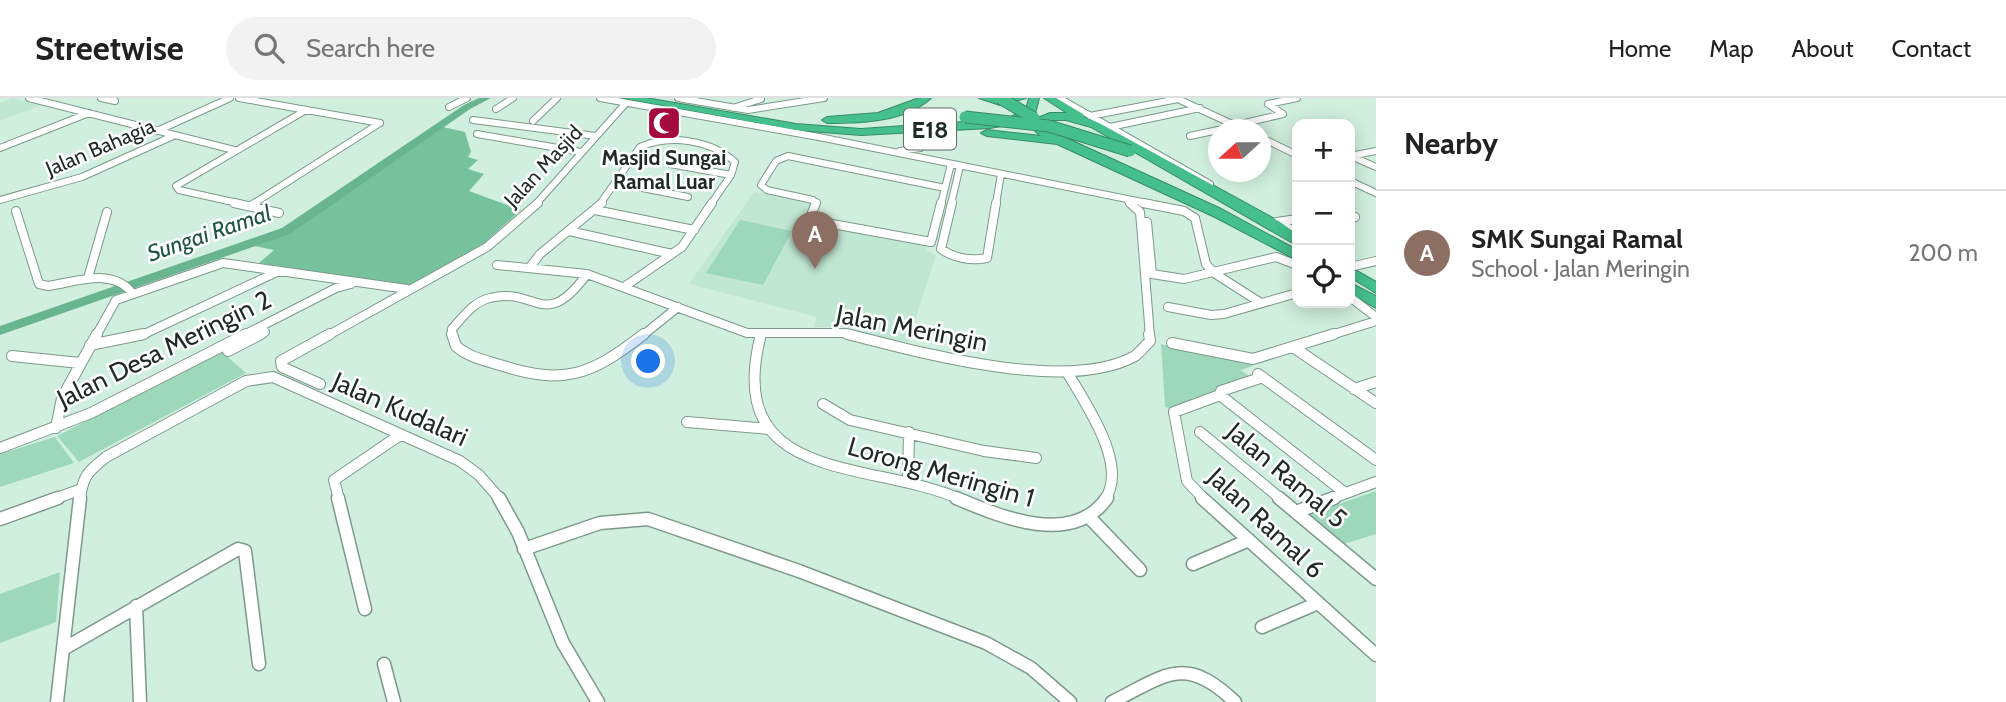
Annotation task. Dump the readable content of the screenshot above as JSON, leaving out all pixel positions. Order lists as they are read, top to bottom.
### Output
{
  "streets": {
    "highway": ["E18"],
    "street": [
      "Jalan Bahagia",
      "Jalan Masjid",
      "Jalan Meringin",
      "Jalan Desa Meringin 2",
      "Jalan Kudalari",
      "Lorong Meringin 1",
      "Jalan Ramal 5",
      "Jalan Ramal 6"
    ]
  },
  "crossings": [
    ["E18", "Jalan Masjid"],
    ["Jalan Meringin", "Lorong Meringin 1"]
  ],
  "water": ["Sungai Ramal"],
  "places": {
    "mosque": ["Masjid Sungai Ramal Luar"]
  },
  "north": "left",
  "page": {
    "header": "Streetwise",
    "search": "Search here",
    "nav": [
      "Home",
      "Map",
      "About",
      "Contact"
    ],
    "heading": "Nearby",
    "map_buttons": ["+", "−"],
    "list": [
      {
        "mark": "A",
        "name": "SMK Sungai Ramal",
        "note": "School · Jalan Meringin",
        "value": "200 m"
      }
    ],
    "pins": "A"
  }
}
